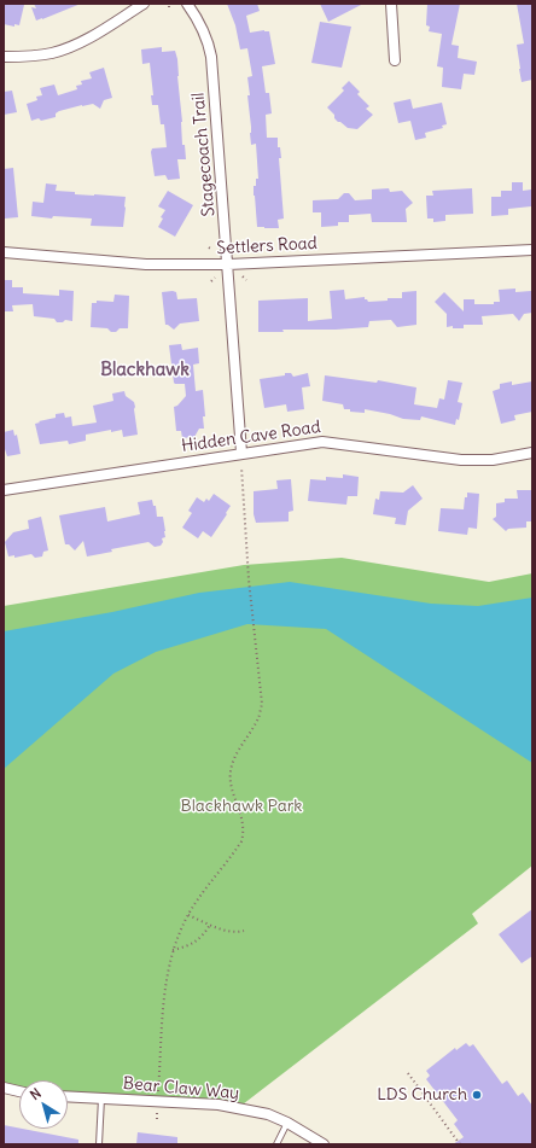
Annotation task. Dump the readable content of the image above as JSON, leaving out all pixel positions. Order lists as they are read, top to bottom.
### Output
{
  "streets": {
    "street": [
      "Stagecoach Trail",
      "Settlers Road",
      "Hidden Cave Road",
      "Bear Claw Way"
    ]
  },
  "crossings": [
    ["Stagecoach Trail", "Settlers Road"],
    ["Stagecoach Trail", "Hidden Cave Road"]
  ],
  "districts": ["Blackhawk"],
  "parks": ["Blackhawk Park"],
  "places": ["LDS Church"],
  "north": "top left"
}
